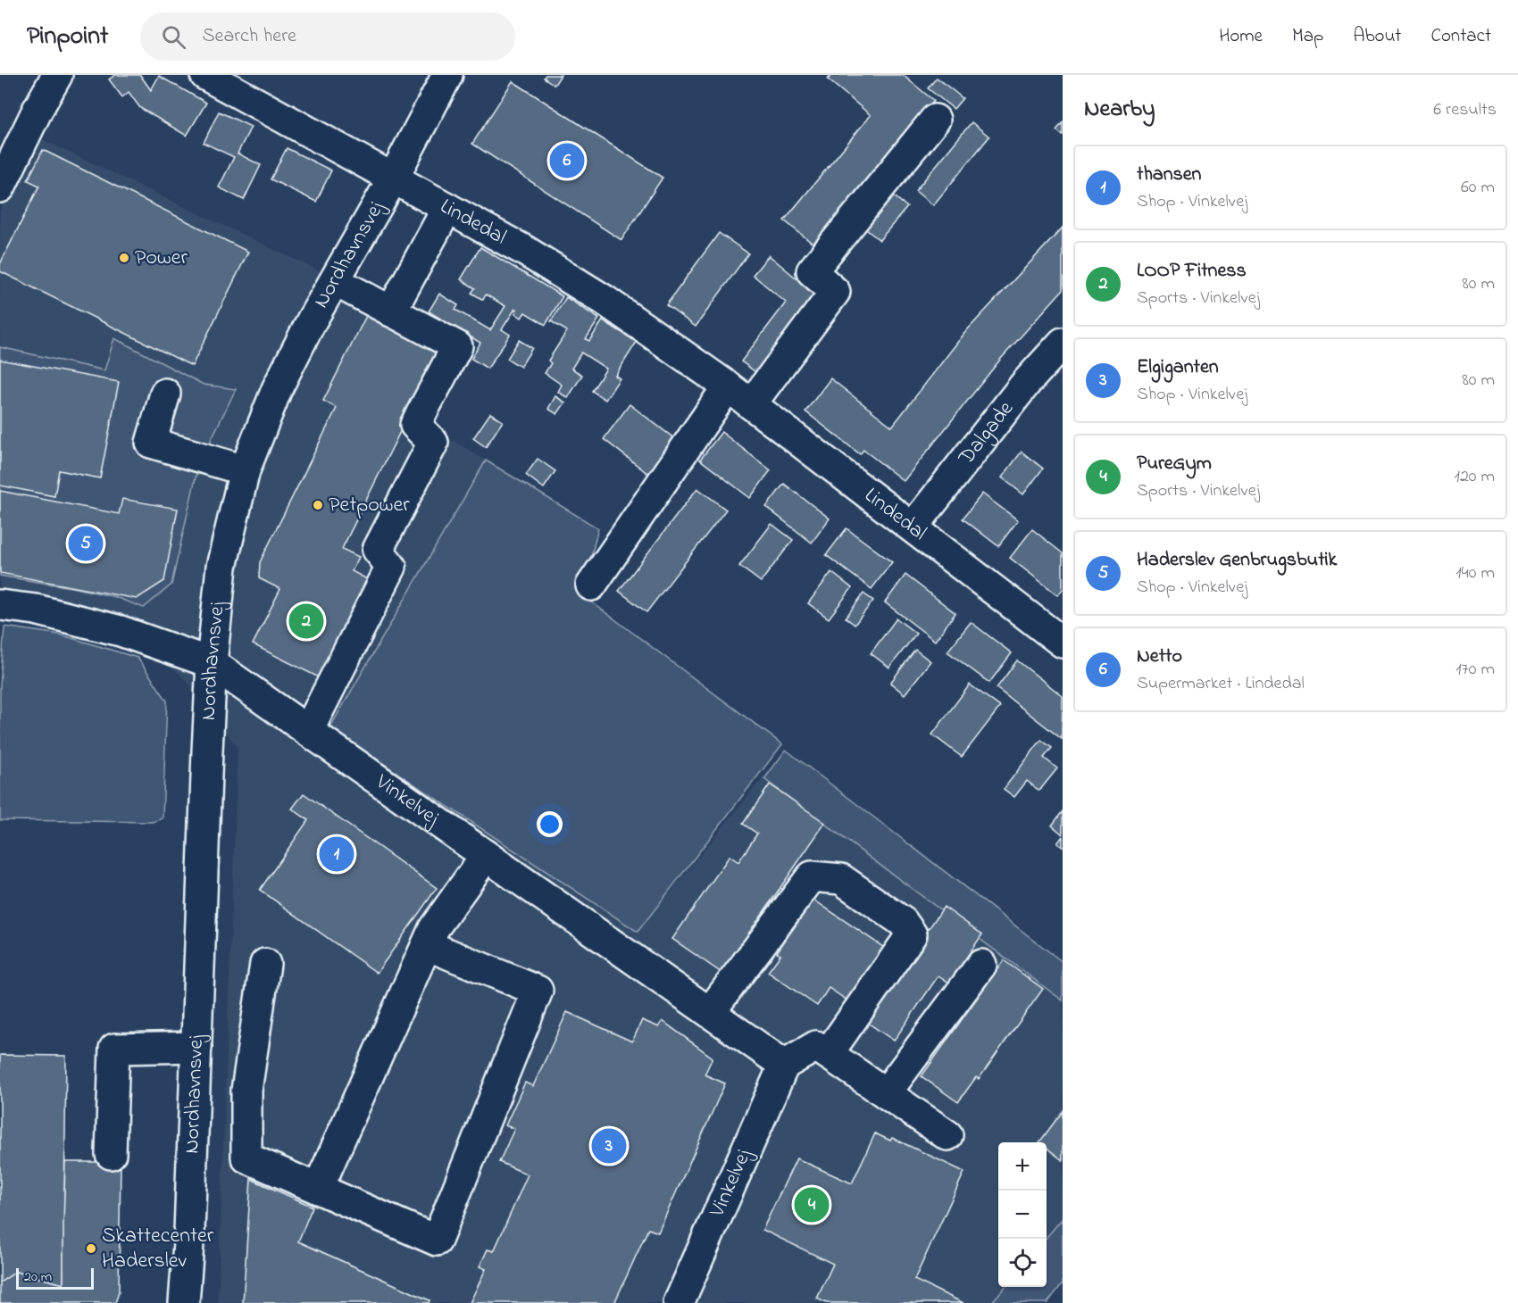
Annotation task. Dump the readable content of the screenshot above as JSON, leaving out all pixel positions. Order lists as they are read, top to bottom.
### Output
{
  "streets": {
    "street": [
      "Lindedal",
      "Nordhavnsvej",
      "Dalgade",
      "Vinkelvej"
    ]
  },
  "crossings": [
    ["Lindedal", "Nordhavnsvej"],
    ["Lindedal", "Dalgade"],
    ["Nordhavnsvej", "Vinkelvej"]
  ],
  "places": ["Power", "Petpower", "Skattecenter Haderslev"],
  "scale_bar": "20 m",
  "page": {
    "header": "Pinpoint",
    "search": "Search here",
    "nav": [
      "Home",
      "Map",
      "About",
      "Contact"
    ],
    "heading": ["Nearby", "6 results"],
    "pins": [
      "6",
      "5",
      "2",
      "1",
      "3",
      "4"
    ],
    "list": [
      {
        "mark": "1",
        "name": "thansen",
        "note": "Shop · Vinkelvej",
        "value": "60 m"
      },
      {
        "mark": "2",
        "name": "LOOP Fitness",
        "note": "Sports · Vinkelvej",
        "value": "80 m"
      },
      {
        "mark": "3",
        "name": "Elgiganten",
        "note": "Shop · Vinkelvej",
        "value": "80 m"
      },
      {
        "mark": "4",
        "name": "PureGym",
        "note": "Sports · Vinkelvej",
        "value": "120 m"
      },
      {
        "mark": "5",
        "name": "Haderslev Genbrugsbutik",
        "note": "Shop · Vinkelvej",
        "value": "140 m"
      },
      {
        "mark": "6",
        "name": "Netto",
        "note": "Supermarket · Lindedal",
        "value": "170 m"
      }
    ],
    "map_buttons": ["+", "−"],
    "scale": "20 m"
  }
}
